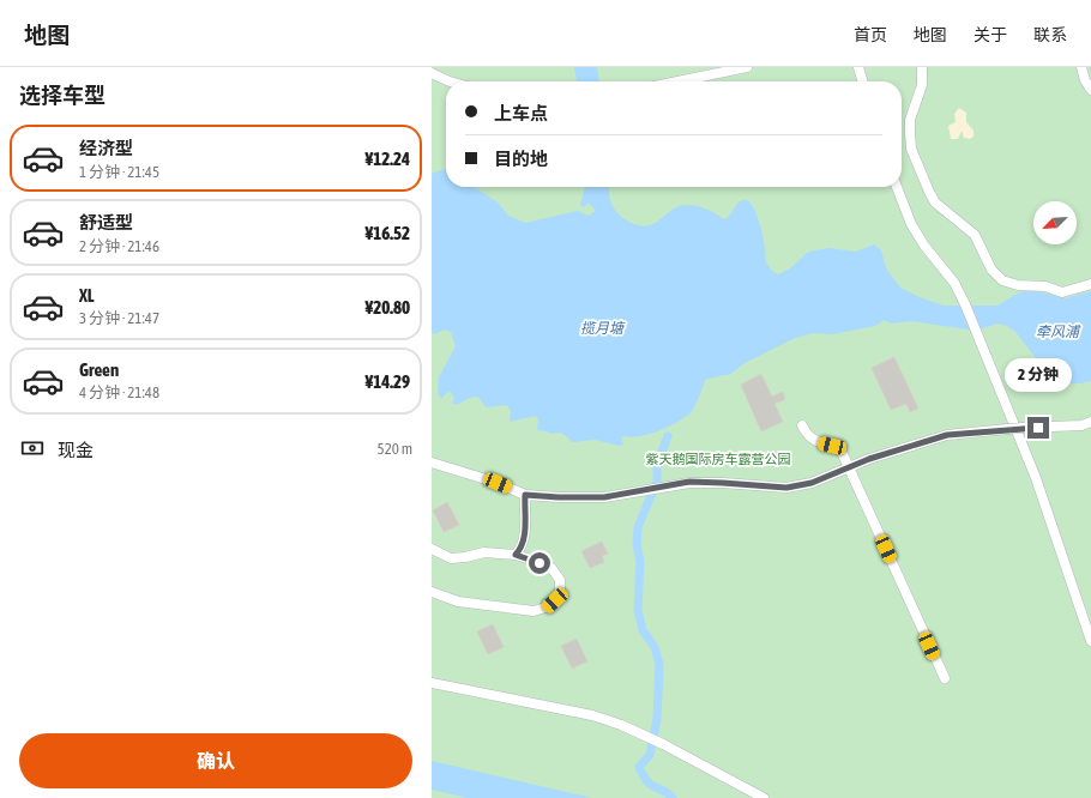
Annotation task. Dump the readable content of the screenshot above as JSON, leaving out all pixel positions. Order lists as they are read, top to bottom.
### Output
{
  "water": ["揽月塘", "牵风浦"],
  "parks": ["紫天鹅国际房车露营公园"],
  "north": "bottom left",
  "page": {
    "header": "地图",
    "nav": [
      "首页",
      "地图",
      "关于",
      "联系"
    ],
    "heading": "选择车型",
    "banner": ["上车点", "目的地"],
    "list": [
      {
        "name": "经济型",
        "note": "1 分钟 · 21:45",
        "value": "¥12.24"
      },
      {
        "name": "舒适型",
        "note": "2 分钟 · 21:46",
        "value": "¥16.52"
      },
      {
        "name": "XL",
        "note": "3 分钟 · 21:47",
        "value": "¥20.80"
      },
      {
        "name": "Green",
        "note": "4 分钟 · 21:48",
        "value": "¥14.29"
      }
    ],
    "bubble": "2 分钟",
    "pay": ["现金", "520 m"],
    "buttons": "确认"
  }
}
